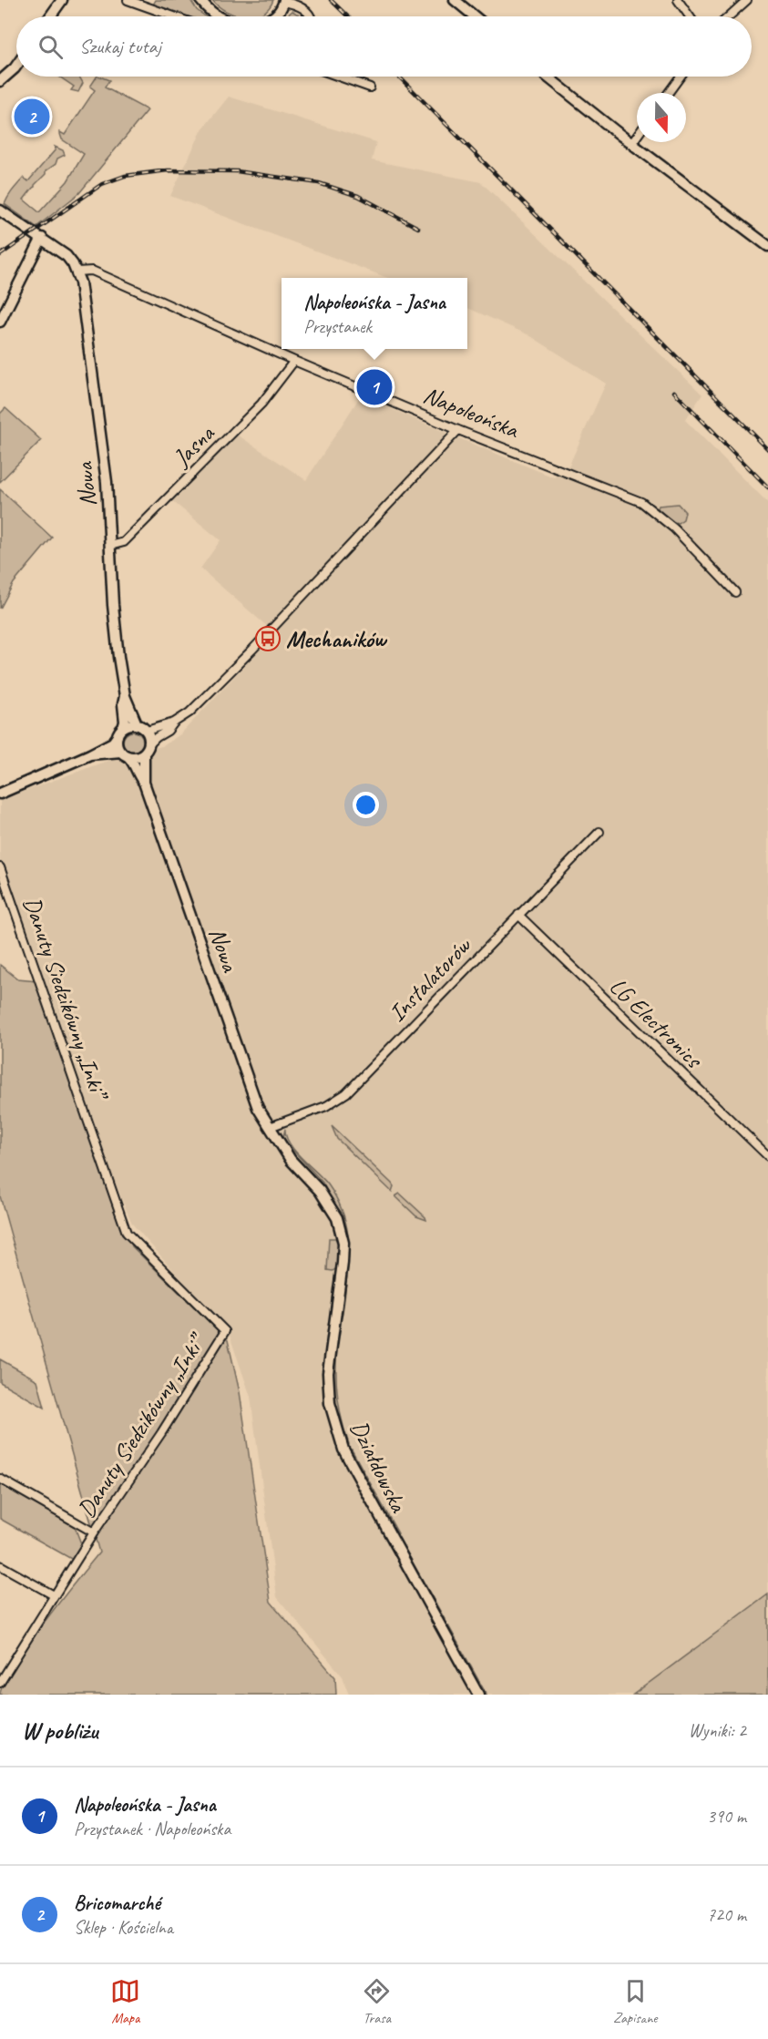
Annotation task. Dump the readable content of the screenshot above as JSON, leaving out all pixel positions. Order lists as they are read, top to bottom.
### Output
{
  "streets": {
    "street": [
      "Napoleońska",
      "Jasna",
      "Nowa",
      "Instalatorów",
      "Danuty Siedzikówny „Inki”",
      "LG Electronics",
      "Działdowska"
    ]
  },
  "crossings": [
    ["Napoleońska", "Jasna"],
    ["Napoleońska", "Nowa"],
    ["Jasna", "Nowa"],
    ["Nowa", "Instalatorów"],
    ["Nowa", "Działdowska"],
    ["Instalatorów", "LG Electronics"],
    ["Instalatorów", "Działdowska"]
  ],
  "places": {
    "bus stop": ["Mechaników"]
  },
  "north": "bottom",
  "page": {
    "search": "Szukaj tutaj",
    "pins": ["2", "1"],
    "popup": ["Napoleońska - Jasna", "Przystanek"],
    "heading": ["W pobliżu", "Wyniki: 2"],
    "list": [
      {
        "mark": "1",
        "name": "Napoleońska - Jasna",
        "note": "Przystanek · Napoleońska",
        "value": "390 m"
      },
      {
        "mark": "2",
        "name": "Bricomarché",
        "note": "Sklep · Kościelna",
        "value": "720 m"
      }
    ],
    "nav": ["Mapa", "Trasa", "Zapisane"]
  }
}
